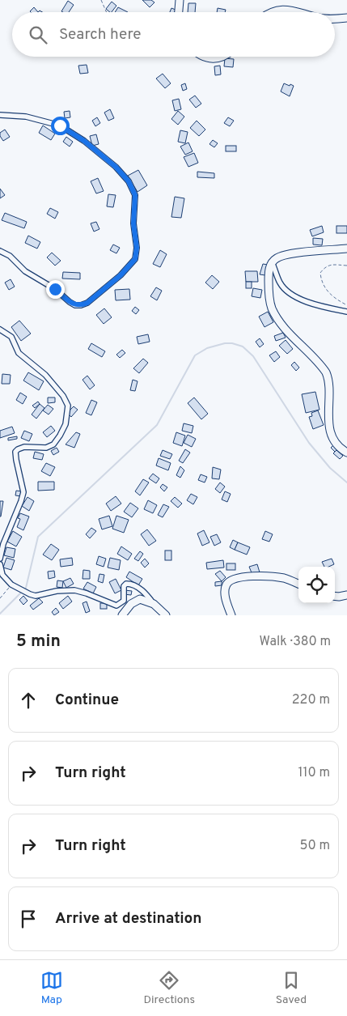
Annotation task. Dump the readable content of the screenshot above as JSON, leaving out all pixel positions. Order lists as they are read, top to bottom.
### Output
{
  "page": {
    "search": "Search here",
    "heading": ["5 min", "Walk · 380 m"],
    "list": [
      ["Continue", "220 m"],
      ["Turn right", "110 m"],
      ["Turn right", "50 m"],
      "Arrive at destination"
    ],
    "nav": ["Map", "Directions", "Saved"]
  }
}
